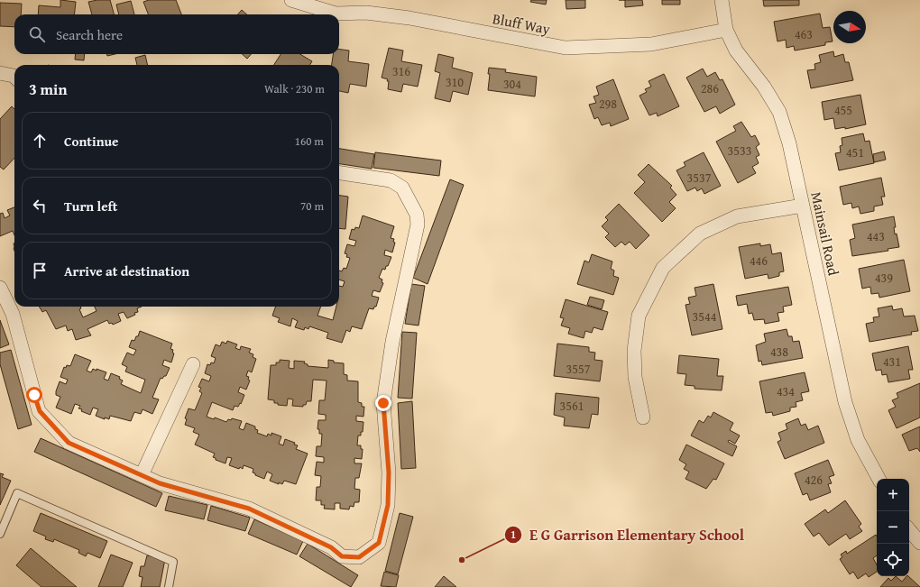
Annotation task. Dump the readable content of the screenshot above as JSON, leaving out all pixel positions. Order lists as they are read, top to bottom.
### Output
{
  "streets": {
    "street": ["Bluff Way", "Mainsail Road"]
  },
  "crossings": [
    ["Bluff Way", "Mainsail Road"]
  ],
  "places": ["E G Garrison Elementary School"],
  "house_numbers": [
    "463",
    "316",
    "310",
    "304",
    "286",
    "298",
    "455",
    "3533",
    "451",
    "3537",
    "443",
    "446",
    "439",
    "3544",
    "438",
    "431",
    "3557",
    "434",
    "3561",
    "426"
  ],
  "north": "right",
  "page": {
    "search": "Search here",
    "heading": ["3 min", "Walk · 230 m"],
    "list": [
      ["Continue", "160 m"],
      ["Turn left", "70 m"],
      "Arrive at destination"
    ],
    "map_buttons": ["+", "−"]
  }
}
